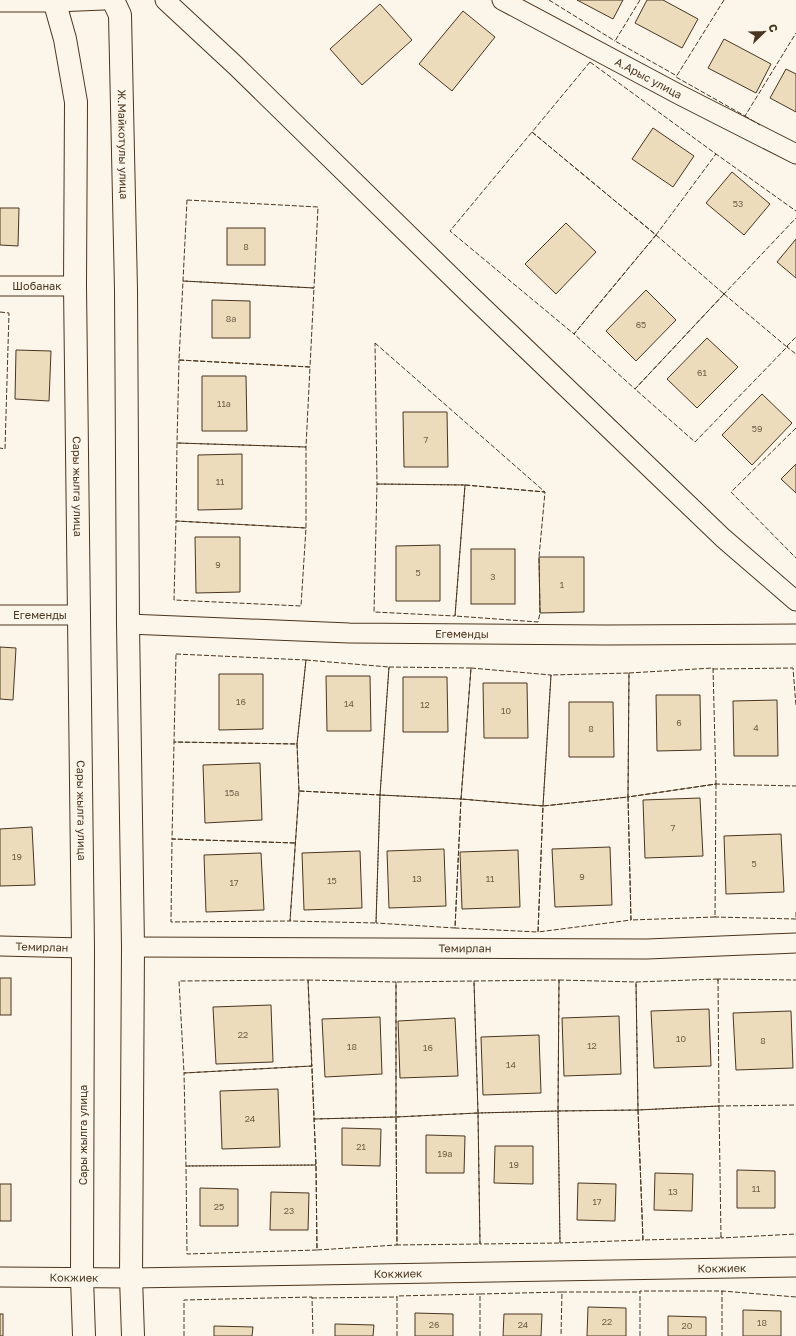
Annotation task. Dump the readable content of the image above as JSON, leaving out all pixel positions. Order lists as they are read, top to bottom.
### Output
{
  "streets": {
    "street": [
      "А.Арыс улица",
      "Ж.Майкотулы улица",
      "Шобанак",
      "Сары жылга улица",
      "Егеменды",
      "Темирлан",
      "Кокжиек"
    ]
  },
  "crossings": [
    ["Ж.Майкотулы улица", "Егеменды"],
    ["Шобанак", "Сары жылга улица"],
    ["Сары жылга улица", "Егеменды"],
    ["Сары жылга улица", "Темирлан"],
    ["Сары жылга улица", "Кокжиек"]
  ],
  "house_numbers": [
    "53",
    "8",
    "8а",
    "65",
    "61",
    "11а",
    "59",
    "7",
    "11",
    "9",
    "5",
    "3",
    "1",
    "16",
    "14",
    "12",
    "10",
    "6",
    "4",
    "8",
    "15а",
    "7",
    "19",
    "5",
    "9",
    "13",
    "11",
    "15",
    "17",
    "22",
    "10",
    "8",
    "12",
    "18",
    "16",
    "14",
    "24",
    "21",
    "19а",
    "19",
    "11",
    "13",
    "17",
    "25",
    "23",
    "22",
    "18",
    "26",
    "24",
    "20"
  ],
  "north": "top right"
}
